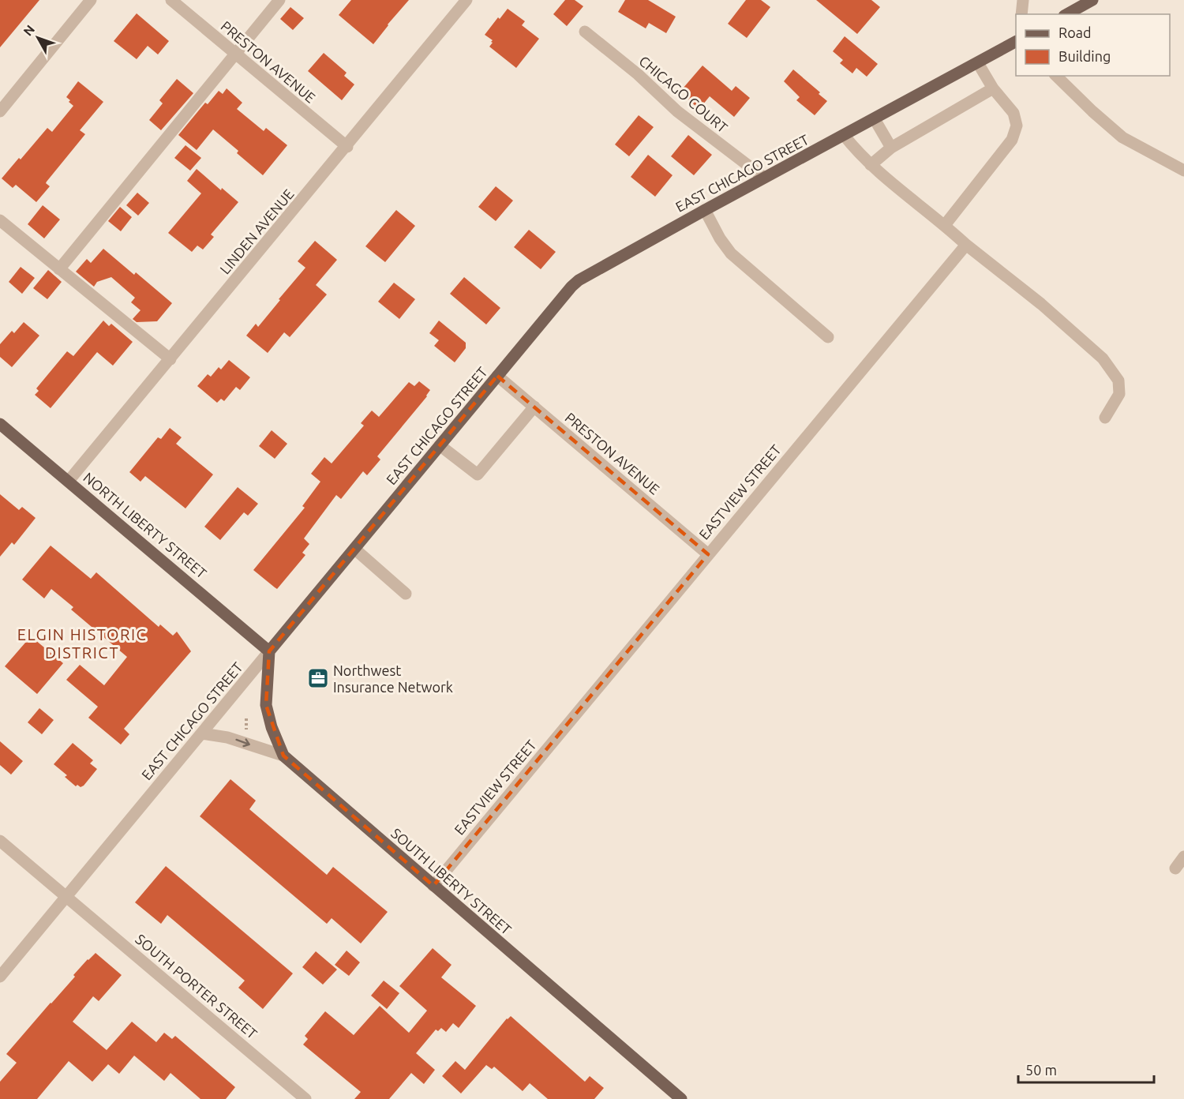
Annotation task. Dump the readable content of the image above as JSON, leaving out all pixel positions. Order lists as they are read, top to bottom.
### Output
{
  "streets": {
    "main road": ["EAST CHICAGO STREET", "NORTH LIBERTY STREET", "SOUTH LIBERTY STREET"],
    "street": [
      "PRESTON AVENUE",
      "CHICAGO COURT",
      "LINDEN AVENUE",
      "EASTVIEW STREET",
      "SOUTH PORTER STREET"
    ]
  },
  "crossings": [
    ["PRESTON AVENUE", "EAST CHICAGO STREET"],
    ["PRESTON AVENUE", "LINDEN AVENUE"],
    ["PRESTON AVENUE", "EASTVIEW STREET"],
    ["CHICAGO COURT", "EAST CHICAGO STREET"],
    ["EAST CHICAGO STREET", "NORTH LIBERTY STREET"],
    ["EAST CHICAGO STREET", "SOUTH LIBERTY STREET"],
    ["EAST CHICAGO STREET", "SOUTH PORTER STREET"],
    ["LINDEN AVENUE", "NORTH LIBERTY STREET"],
    ["EASTVIEW STREET", "SOUTH LIBERTY STREET"],
    ["NORTH LIBERTY STREET", "SOUTH LIBERTY STREET"]
  ],
  "districts": ["ELGIN HISTORIC DISTRICT"],
  "places": {
    "office": ["Northwest Insurance Network"]
  },
  "legend": ["Road", "Building"],
  "scale_bar": "50 m",
  "north": "top left"
}
